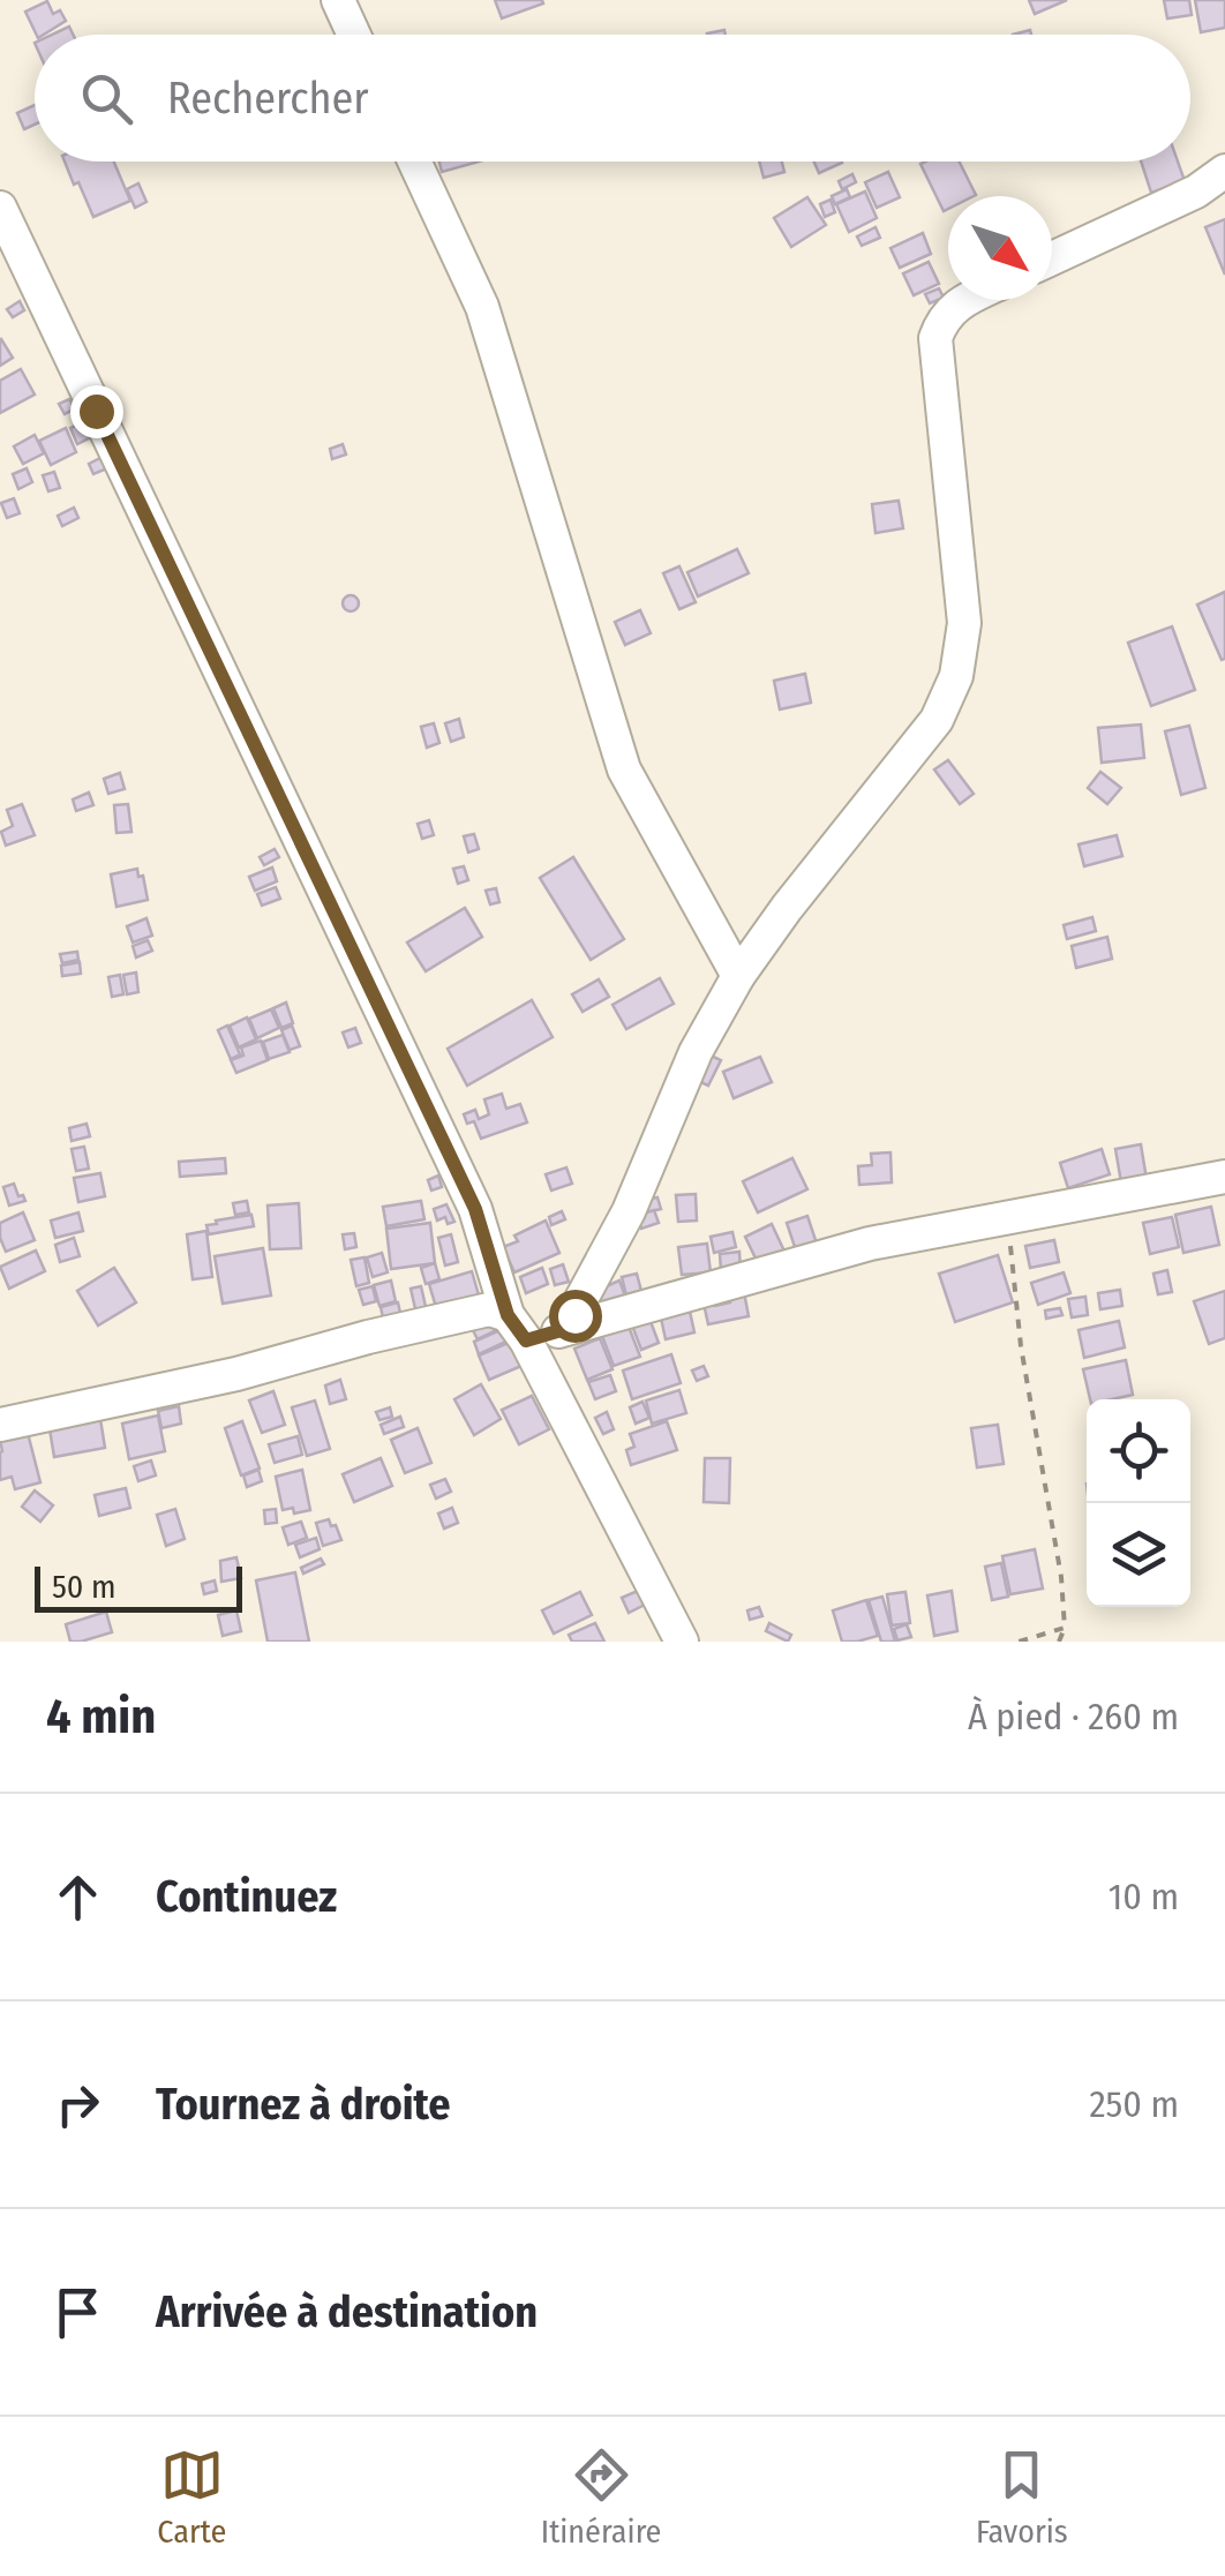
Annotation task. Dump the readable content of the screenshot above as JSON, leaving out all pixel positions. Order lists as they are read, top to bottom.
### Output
{
  "scale_bar": "50 m",
  "north": "bottom right",
  "page": {
    "search": "Rechercher",
    "scale": "50 m",
    "heading": ["4 min", "À pied · 260 m"],
    "list": [
      ["Continuez", "10 m"],
      ["Tournez à droite", "250 m"],
      "Arrivée à destination"
    ],
    "nav": ["Carte", "Itinéraire", "Favoris"]
  }
}
